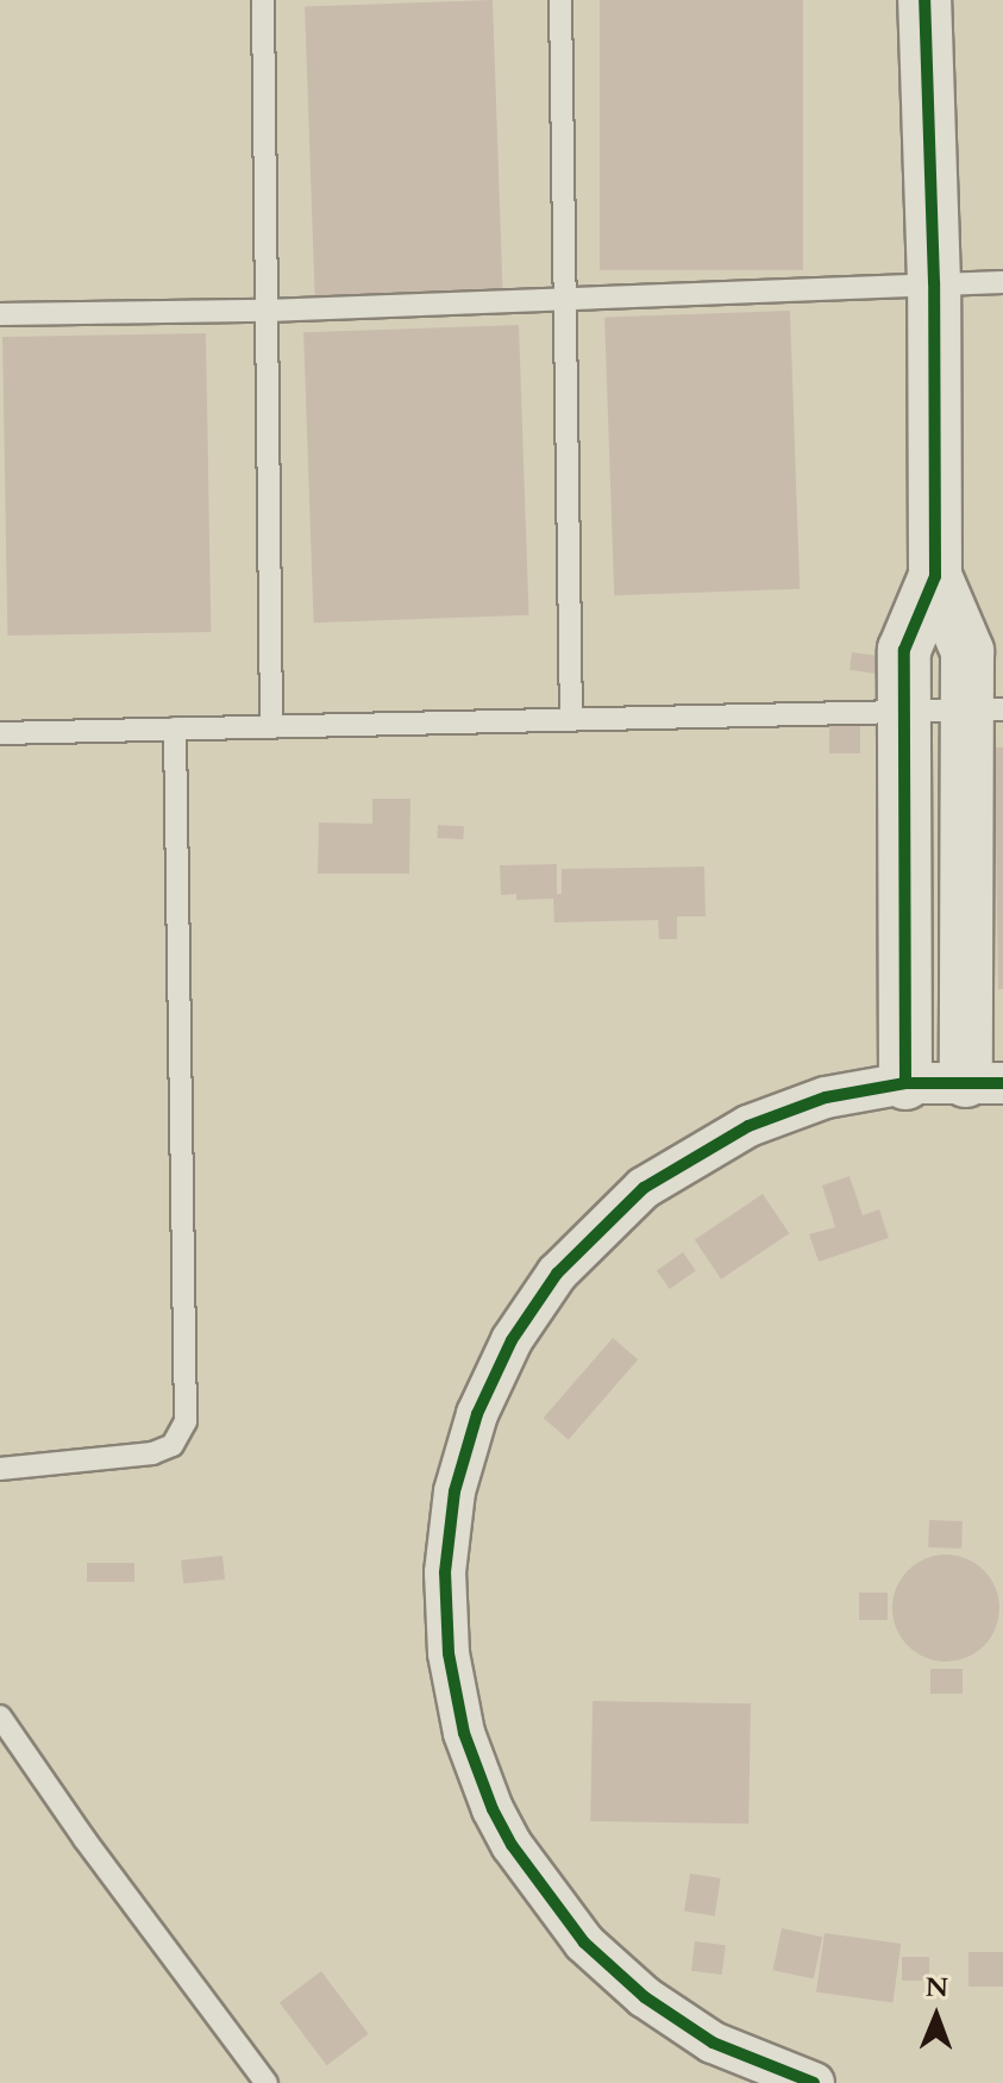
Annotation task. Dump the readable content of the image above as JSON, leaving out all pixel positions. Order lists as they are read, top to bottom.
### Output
{
  "north": "top"
}
